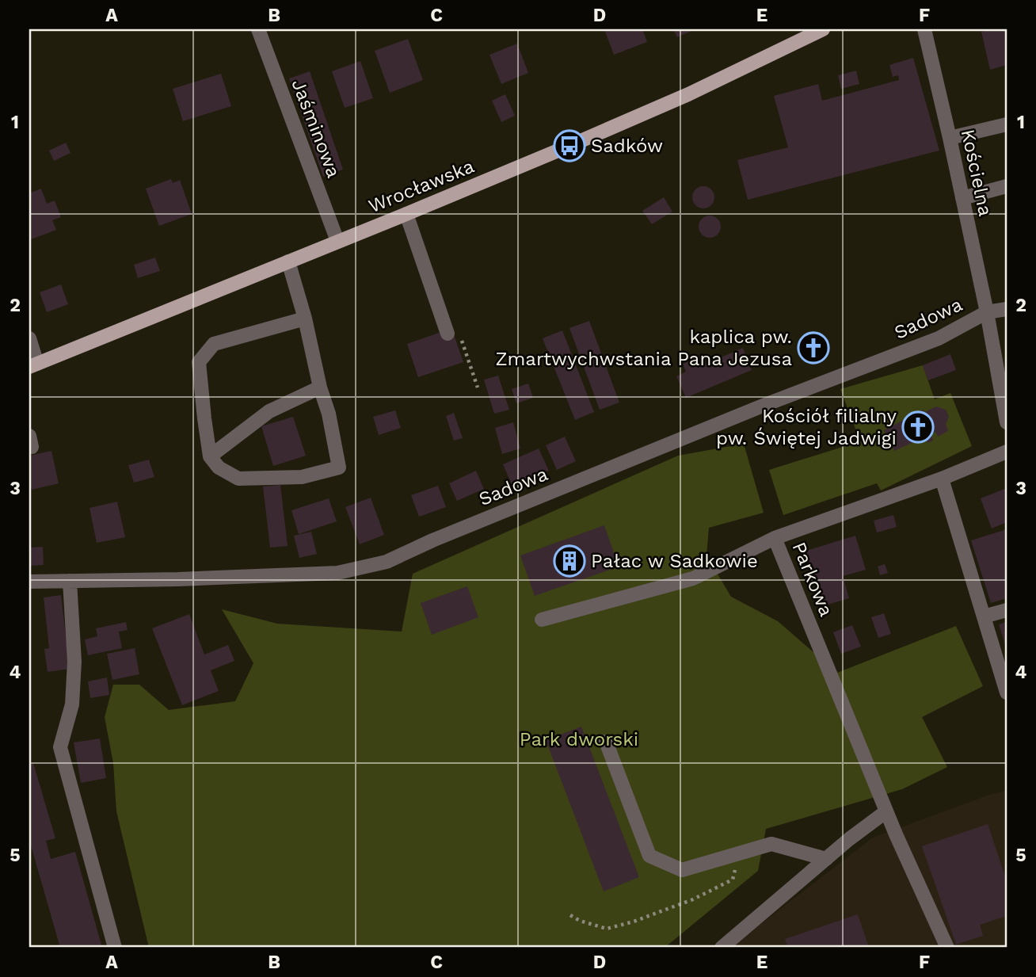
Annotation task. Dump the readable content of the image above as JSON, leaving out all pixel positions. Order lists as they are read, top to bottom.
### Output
{
  "streets": {
    "main road": ["Wrocławska"],
    "street": [
      "Jaśminowa",
      "Kościelna",
      "Sadowa",
      "Parkowa"
    ]
  },
  "crossings": [
    ["Jaśminowa", "Wrocławska"],
    ["Kościelna", "Sadowa"]
  ],
  "parks": ["Park dworski"],
  "places": {
    "bus stop": ["Sadków"],
    "church": ["kaplica pw. Zmartwychwstania Pana Jezusa", "Kościół filialny pw. Świętej Jadwigi"],
    "building": ["Pałac w Sadkowie"]
  },
  "grid": {
    "columns": [
      "A",
      "B",
      "C",
      "D",
      "E",
      "F"
    ],
    "rows": [
      "1",
      "2",
      "3",
      "4",
      "5"
    ]
  }
}
